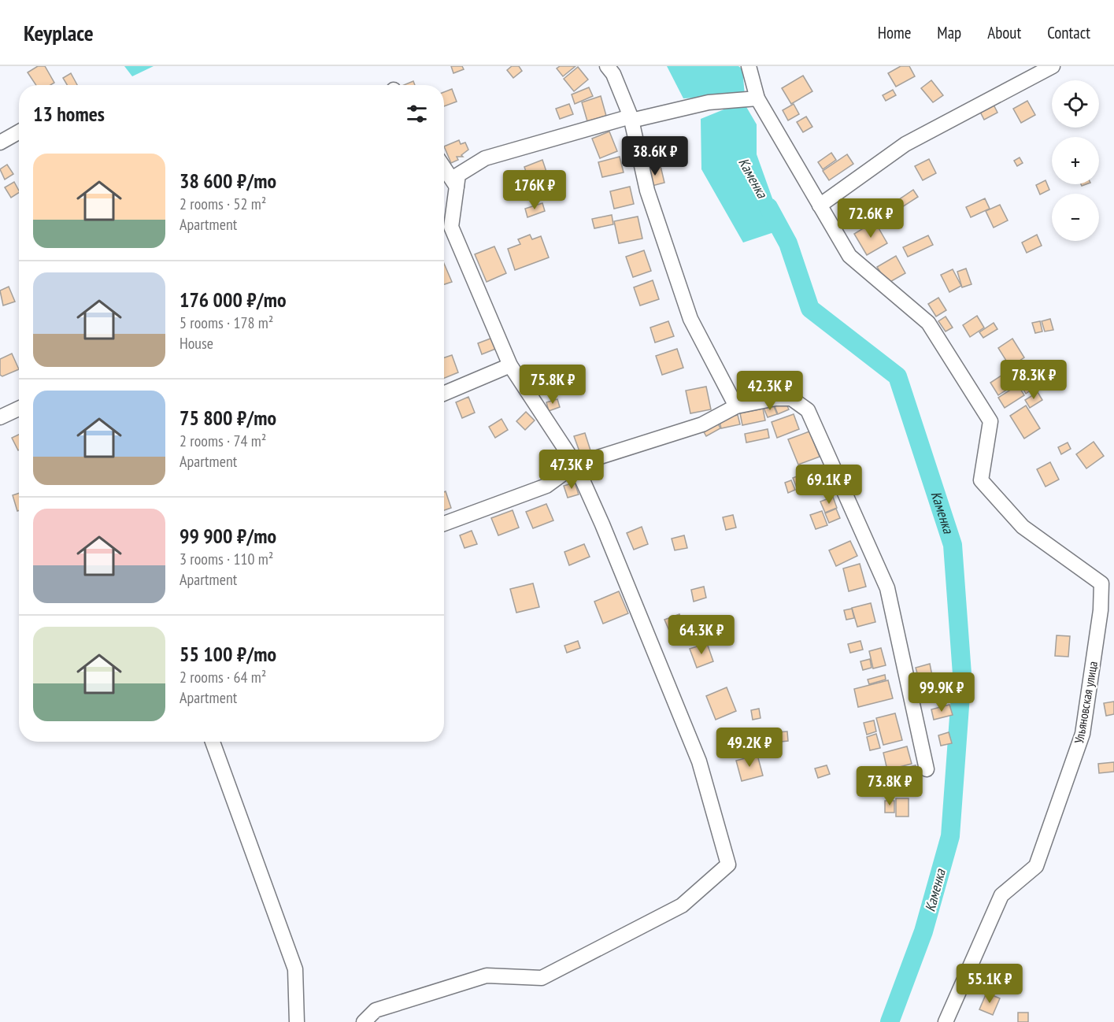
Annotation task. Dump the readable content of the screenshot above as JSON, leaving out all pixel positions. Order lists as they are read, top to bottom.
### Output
{
  "streets": {
    "street": ["Ульяновская улица"]
  },
  "water": ["Каменка"],
  "page": {
    "header": "Keyplace",
    "nav": [
      "Home",
      "Map",
      "About",
      "Contact"
    ],
    "map_buttons": ["+", "−"],
    "heading": "13 homes",
    "price": [
      "38.6K ₽",
      "176K ₽",
      "72.6K ₽",
      "78.3K ₽",
      "75.8K ₽",
      "42.3K ₽",
      "47.3K ₽",
      "69.1K ₽",
      "64.3K ₽",
      "99.9K ₽",
      "49.2K ₽",
      "73.8K ₽",
      "55.1K ₽"
    ],
    "list": [
      {
        "name": "38 600 ₽/mo",
        "note": "2 rooms · 52 m² · Apartment"
      },
      {
        "name": "176 000 ₽/mo",
        "note": "5 rooms · 178 m² · House"
      },
      {
        "name": "75 800 ₽/mo",
        "note": "2 rooms · 74 m² · Apartment"
      },
      {
        "name": "99 900 ₽/mo",
        "note": "3 rooms · 110 m² · Apartment"
      },
      {
        "name": "55 100 ₽/mo",
        "note": "2 rooms · 64 m² · Apartment"
      }
    ]
  }
}
